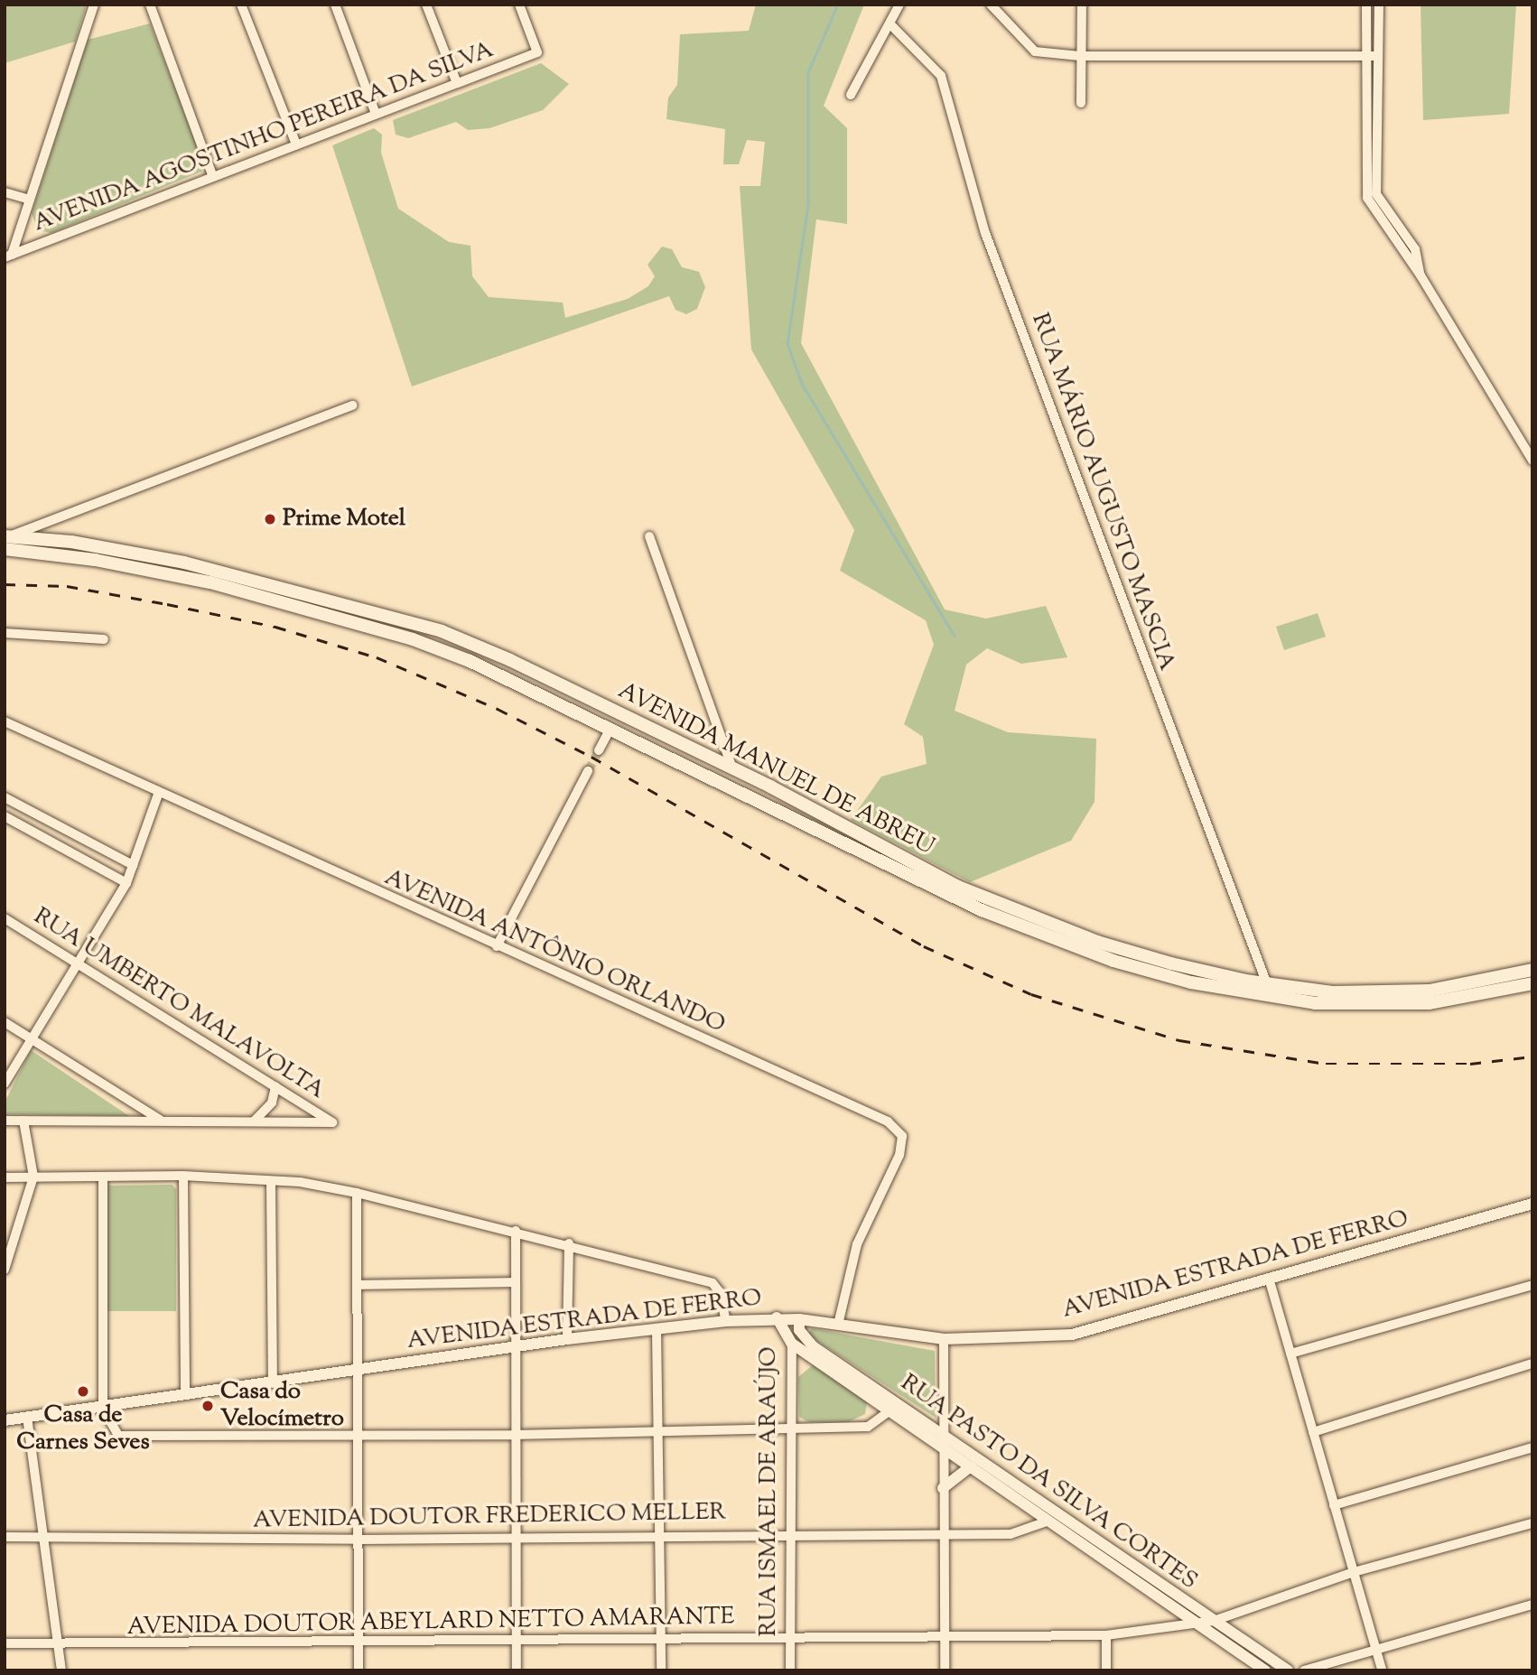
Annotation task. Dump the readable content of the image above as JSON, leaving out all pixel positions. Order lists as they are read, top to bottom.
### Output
{
  "streets": {
    "main road": ["AVENIDA MANUEL DE ABREU"],
    "street": [
      "AVENIDA AGOSTINHO PEREIRA DA SILVA",
      "RUA MÁRIO AUGUSTO MASCIA",
      "AVENIDA ANTÔNIO ORLANDO",
      "RUA UMBERTO MALAVOLTA",
      "AVENIDA ESTRADA DE FERRO",
      "RUA PASTO DA SILVA CORTES",
      "RUA ISMAEL DE ARAÚJO",
      "AVENIDA DOUTOR FREDERICO MELLER",
      "AVENIDA DOUTOR ABEYLARD NETTO AMARANTE"
    ]
  },
  "crossings": [
    ["RUA MÁRIO AUGUSTO MASCIA", "AVENIDA MANUEL DE ABREU"],
    ["AVENIDA ANTÔNIO ORLANDO", "AVENIDA ESTRADA DE FERRO"],
    ["AVENIDA ESTRADA DE FERRO", "RUA PASTO DA SILVA CORTES"],
    ["AVENIDA ESTRADA DE FERRO", "RUA ISMAEL DE ARAÚJO"],
    ["RUA PASTO DA SILVA CORTES", "RUA ISMAEL DE ARAÚJO"],
    ["RUA PASTO DA SILVA CORTES", "AVENIDA DOUTOR FREDERICO MELLER"],
    ["RUA PASTO DA SILVA CORTES", "AVENIDA DOUTOR ABEYLARD NETTO AMARANTE"],
    ["RUA ISMAEL DE ARAÚJO", "AVENIDA DOUTOR FREDERICO MELLER"],
    ["RUA ISMAEL DE ARAÚJO", "AVENIDA DOUTOR ABEYLARD NETTO AMARANTE"]
  ],
  "places": ["Prime Motel", "Casa de Carnes Seves", "Casa do Velocímetro"]
}
